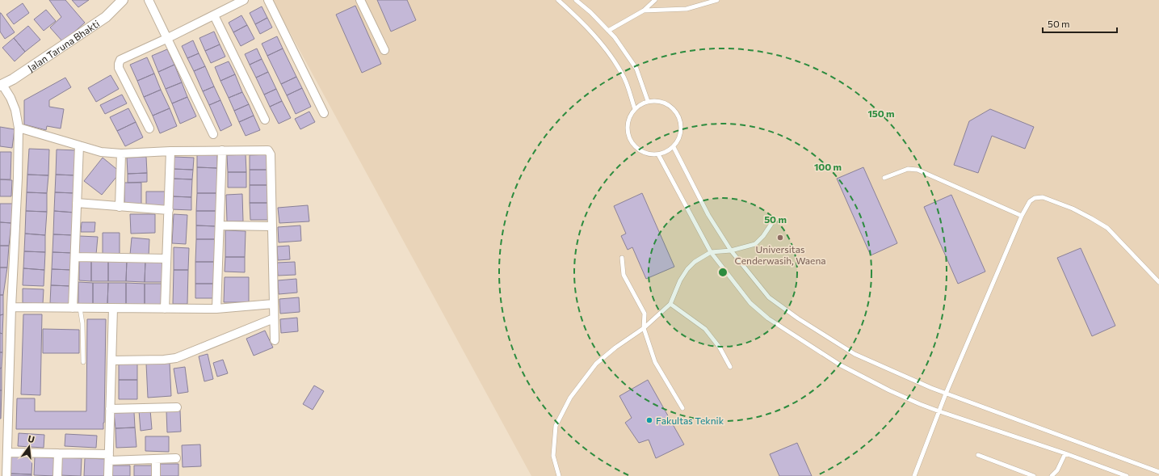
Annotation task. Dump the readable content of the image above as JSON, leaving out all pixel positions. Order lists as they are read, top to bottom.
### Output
{
  "streets": {
    "street": ["Jalan Taruna Bhakti"]
  },
  "places": ["Universitas Cenderwasih, Waena", "Fakultas Teknik"],
  "scale_bar": "50 m",
  "north": "top",
  "rings": ["150 m", "100 m", "50 m"]
}
